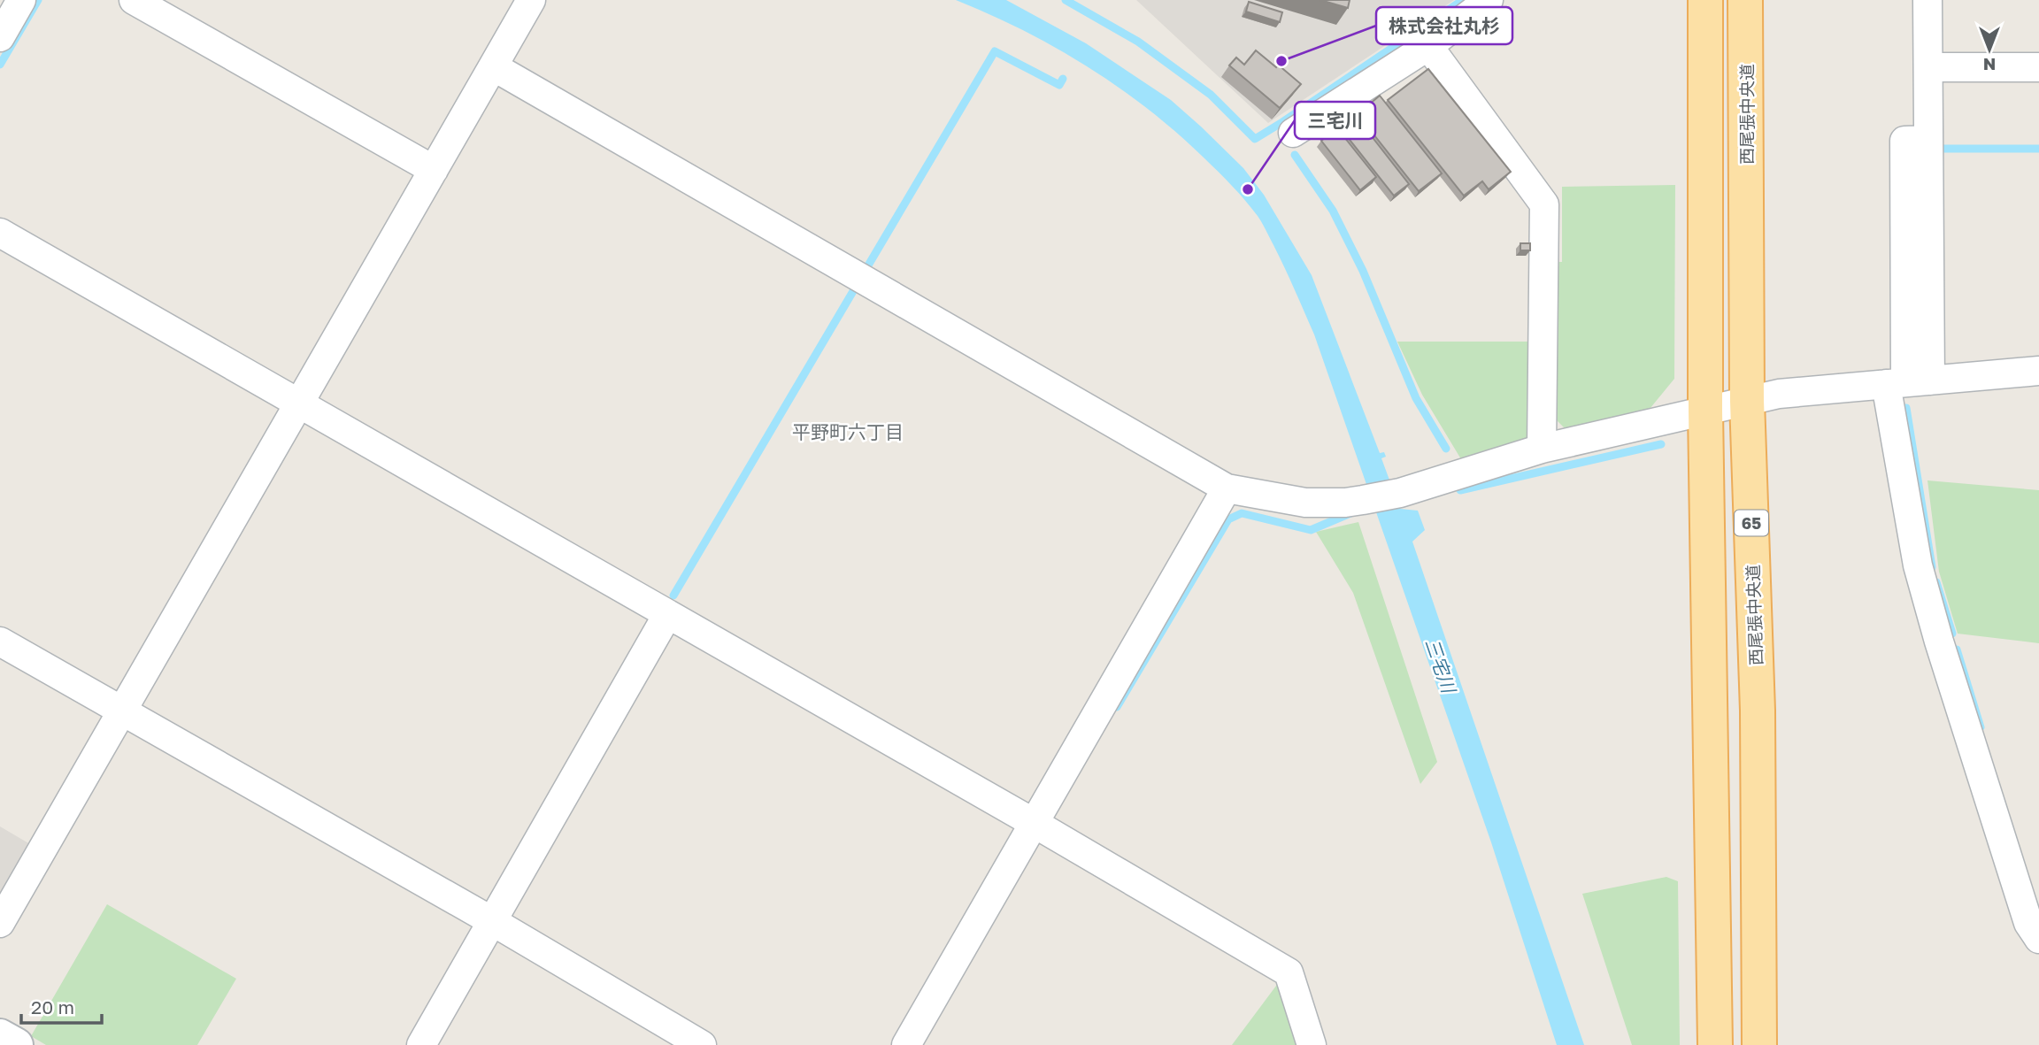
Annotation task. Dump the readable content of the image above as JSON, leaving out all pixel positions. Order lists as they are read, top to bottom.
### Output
{
  "streets": {
    "main road": ["西尾張中央道", "65"]
  },
  "districts": ["平野町六丁目"],
  "water": ["三宅川"],
  "places": ["株式会社丸杉", "三宅川"],
  "scale_bar": "20 m",
  "north": "bottom"
}
